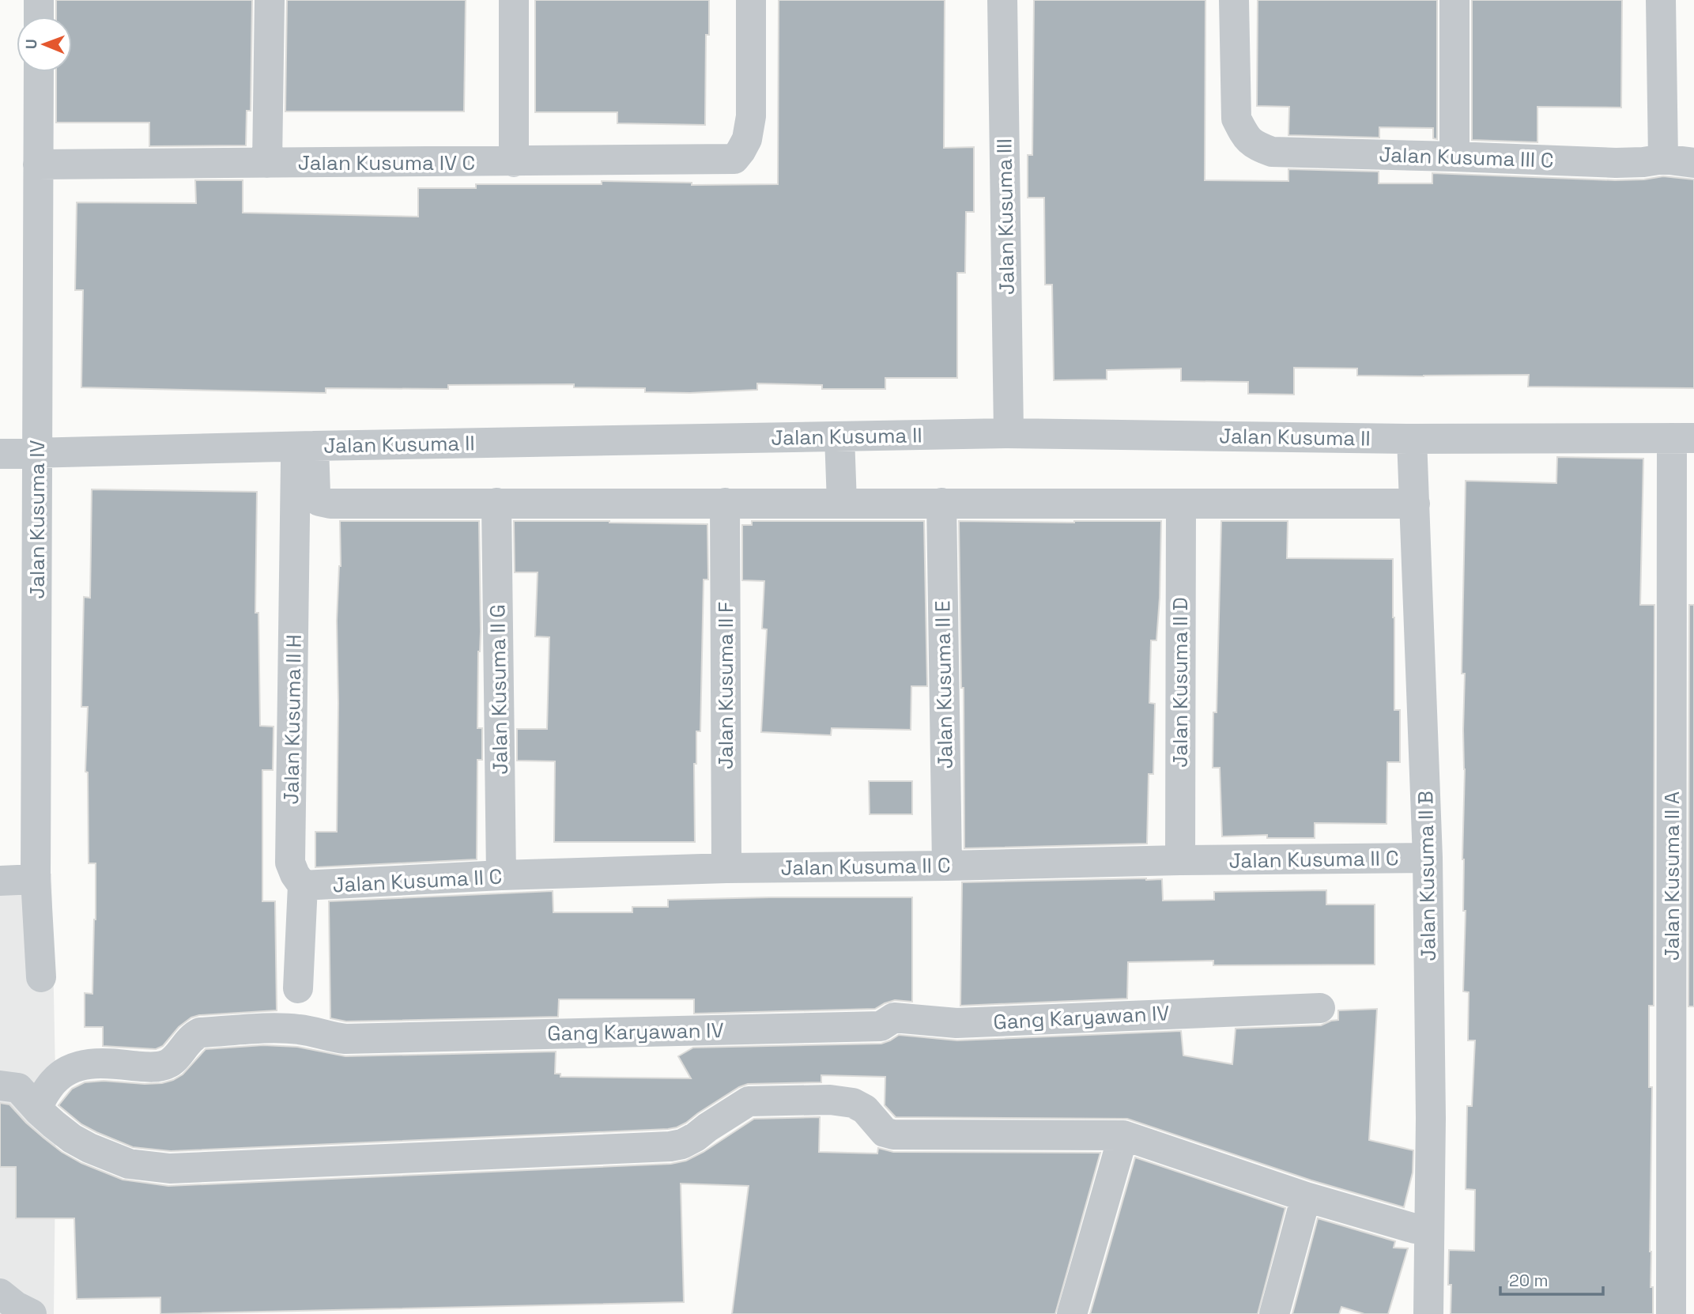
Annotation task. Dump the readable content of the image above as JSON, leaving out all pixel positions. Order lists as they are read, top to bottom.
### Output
{
  "streets": {
    "street": [
      "Jalan Kusuma III C",
      "Jalan Kusuma IV C",
      "Jalan Kusuma III",
      "Jalan Kusuma II",
      "Jalan Kusuma IV",
      "Jalan Kusuma II D",
      "Jalan Kusuma II E",
      "Jalan Kusuma II F",
      "Jalan Kusuma II G",
      "Jalan Kusuma II H",
      "Jalan Kusuma II C",
      "Jalan Kusuma II B",
      "Jalan Kusuma II A",
      "Gang Karyawan IV"
    ]
  },
  "crossings": [
    ["Jalan Kusuma IV C", "Jalan Kusuma IV"],
    ["Jalan Kusuma III", "Jalan Kusuma II"],
    ["Jalan Kusuma II", "Jalan Kusuma IV"],
    ["Jalan Kusuma II", "Jalan Kusuma II H"],
    ["Jalan Kusuma II", "Jalan Kusuma II B"],
    ["Jalan Kusuma II", "Jalan Kusuma II A"],
    ["Jalan Kusuma II D", "Jalan Kusuma II C"],
    ["Jalan Kusuma II E", "Jalan Kusuma II C"],
    ["Jalan Kusuma II F", "Jalan Kusuma II C"],
    ["Jalan Kusuma II G", "Jalan Kusuma II C"],
    ["Jalan Kusuma II H", "Jalan Kusuma II C"],
    ["Jalan Kusuma II C", "Jalan Kusuma II B"]
  ],
  "scale_bar": "20 m",
  "north": "left"
}
